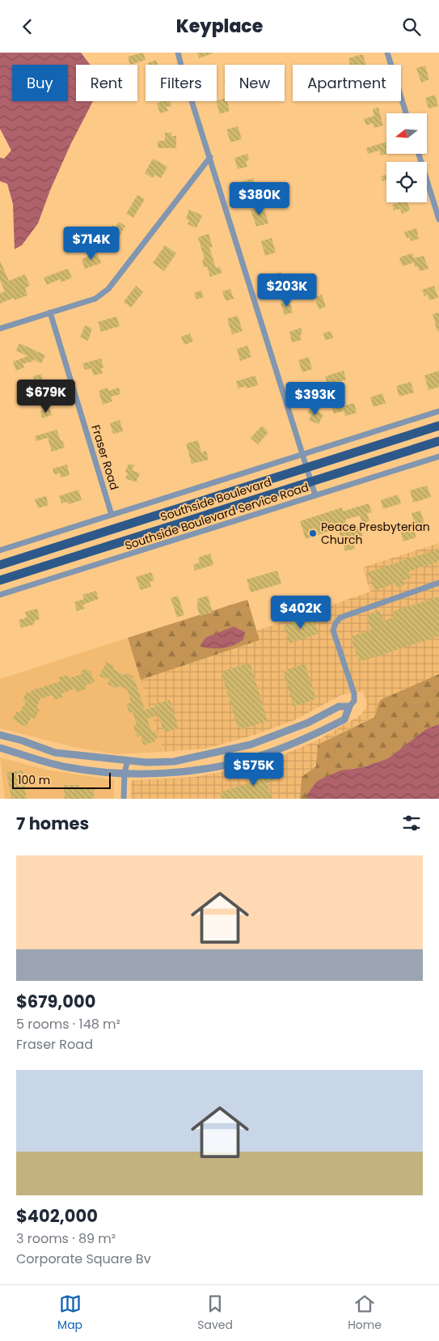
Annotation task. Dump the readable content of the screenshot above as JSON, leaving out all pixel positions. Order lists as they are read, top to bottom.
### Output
{
  "streets": {
    "highway": ["Southside Boulevard"],
    "street": ["Fraser Road", "Southside Boulevard Service Road"]
  },
  "places": ["Peace Presbyterian Church"],
  "scale_bar": "100 m",
  "north": "left",
  "page": {
    "header": "Keyplace",
    "chip": [
      "Buy",
      "Rent",
      "Filters",
      "New",
      "Apartment"
    ],
    "price": [
      "$380K",
      "$714K",
      "$203K",
      "$679K",
      "$393K",
      "$402K",
      "$575K"
    ],
    "scale": "100 m",
    "heading": "7 homes",
    "list": [
      {
        "name": "$679,000",
        "note": "5 rooms · 148 m² · Fraser Road"
      },
      {
        "name": "$402,000",
        "note": "3 rooms · 89 m² · Corporate Square Bv"
      }
    ],
    "tabs": ["Map", "Saved", "Home"]
  }
}
